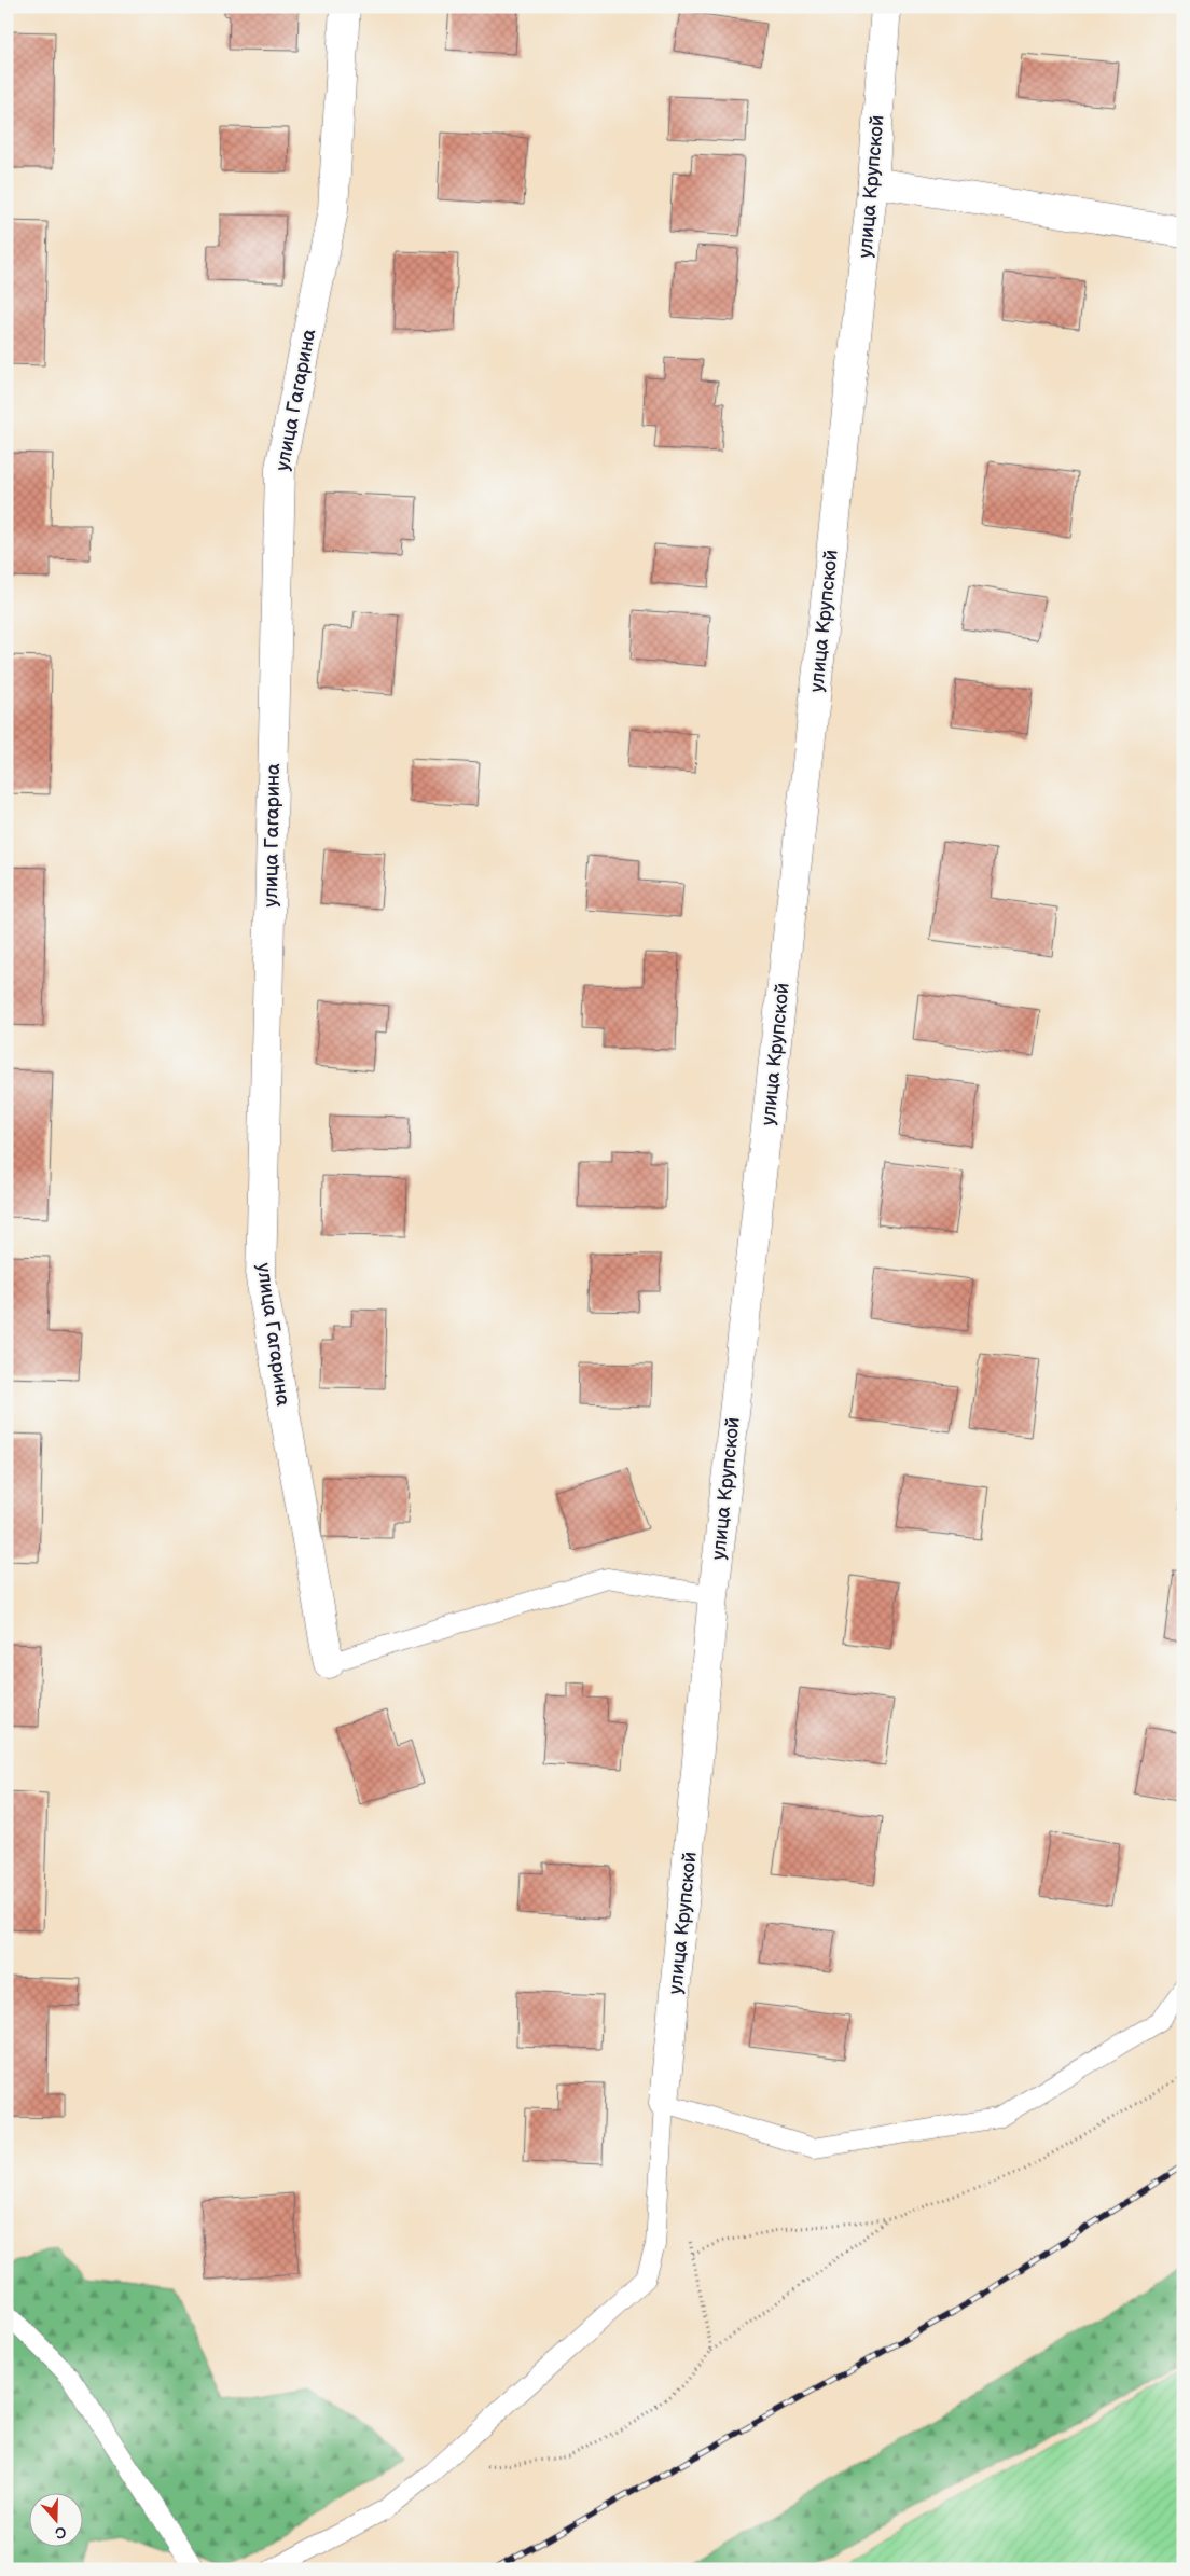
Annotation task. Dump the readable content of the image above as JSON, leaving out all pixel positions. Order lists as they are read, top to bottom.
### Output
{
  "streets": {
    "street": ["улица Крупской", "улица Гагарина"]
  },
  "north": "bottom"
}
